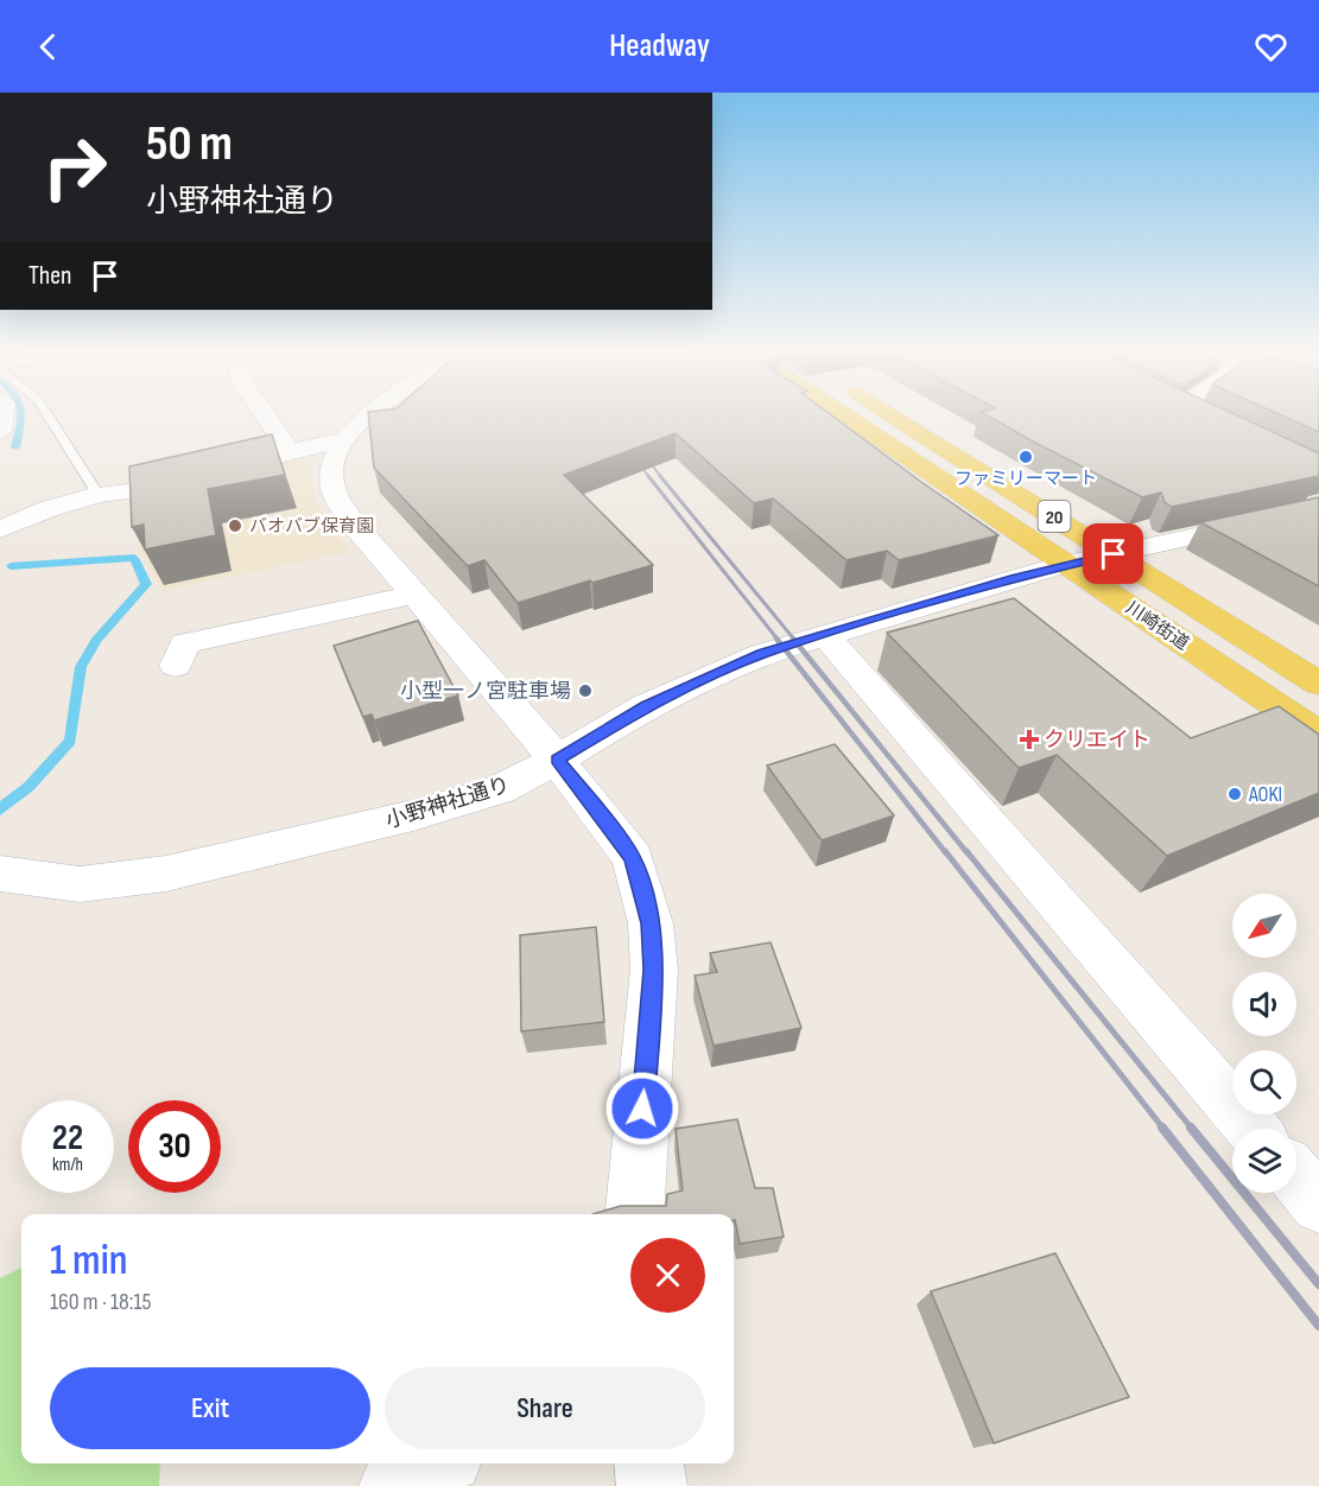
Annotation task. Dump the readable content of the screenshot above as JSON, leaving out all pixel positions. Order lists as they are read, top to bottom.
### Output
{
  "streets": {
    "main road": ["20", "川崎街道"],
    "street": ["小野神社通り"]
  },
  "crossings": [
    ["川崎街道", "小野神社通り"]
  ],
  "places": {
    "other": [
      "ファミリーマート",
      "バオバブ保育園",
      "小型一ノ宮駐車場",
      "AOKI"
    ],
    "health": ["クリエイト"]
  },
  "north": "bottom left",
  "page": {
    "header": "Headway",
    "turn": ["50 m", "小野神社通り"],
    "then": "Then",
    "speed": "22 km/h",
    "limit": "30",
    "heading": ["1 min", "160 m · 18:15"],
    "buttons": ["Exit", "Share"]
  }
}
